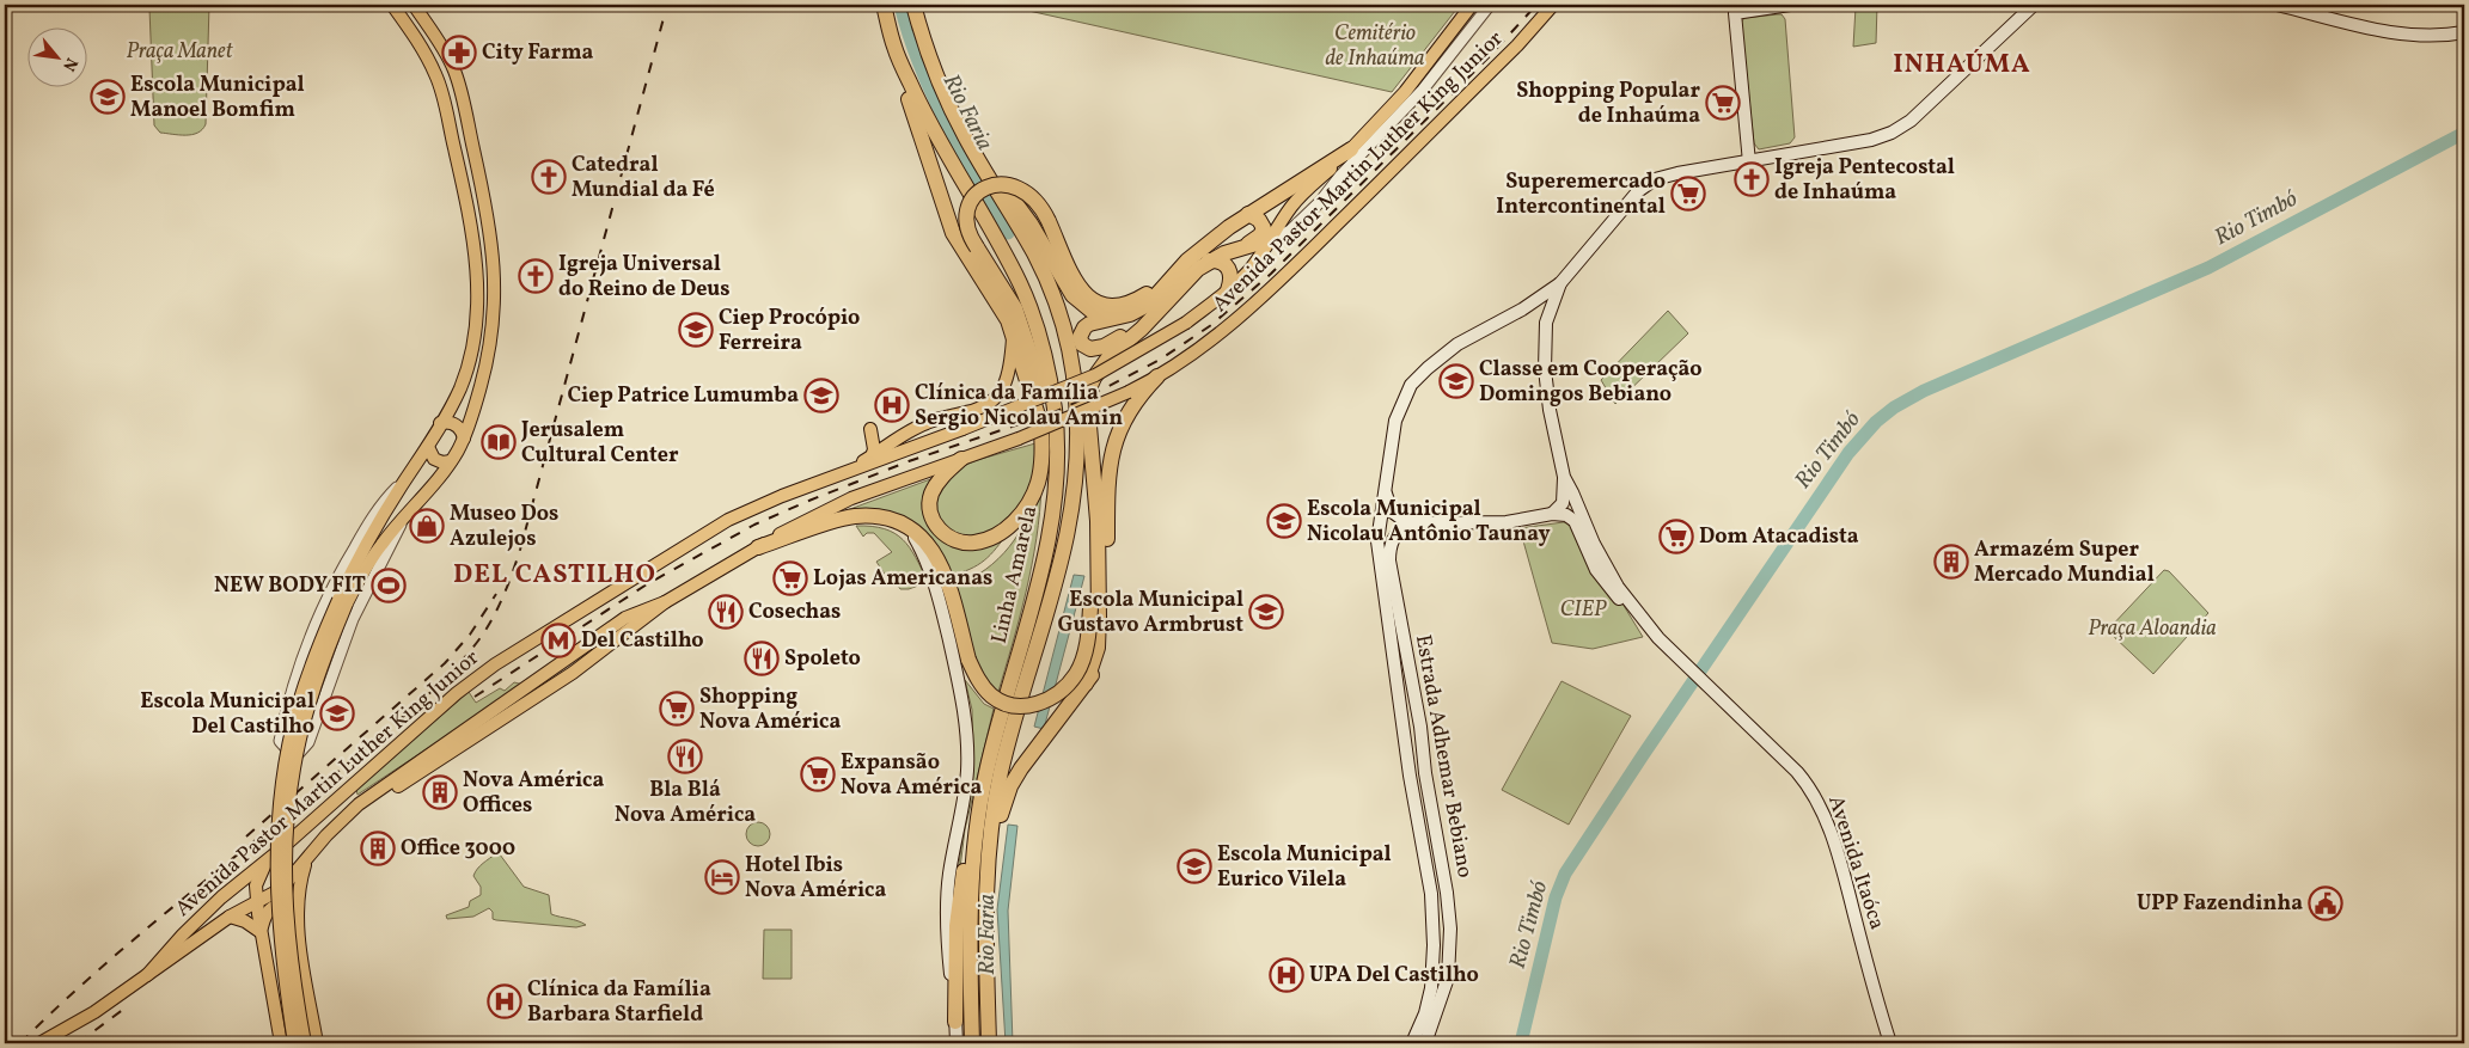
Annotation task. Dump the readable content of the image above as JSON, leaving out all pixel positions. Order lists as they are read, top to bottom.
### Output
{
  "streets": {
    "highway": ["Linha Amarela"],
    "main road": ["Avenida Pastor Martin Luther King Junior", "Estrada Adhemar Bebiano", "Avenida Itaóca"]
  },
  "crossings": [
    ["Estrada Adhemar Bebiano", "Avenida Itaóca"]
  ],
  "districts": ["INHAÚMA", "DEL CASTILHO"],
  "water": ["Rio Faria", "Rio Timbó"],
  "parks": [
    "Cemitério de Inhaúma",
    "Praça Manet",
    "CIEP",
    "Praça Aloandia"
  ],
  "places": {
    "pharmacy": ["City Farma"],
    "school or university": [
      "Escola Municipal Manoel Bomfim",
      "Ciep Procópio Ferreira",
      "Classe em Cooperação Domingos Bebiano",
      "Ciep Patrice Lumumba",
      "Escola Municipal Nicolau Antônio Taunay",
      "Escola Municipal Gustavo Armbrust",
      "Escola Municipal Del Castilho",
      "Escola Municipal Eurico Vilela"
    ],
    "supermarket": [
      "Shopping Popular de Inhaúma",
      "Superemercado Intercontinental",
      "Dom Atacadista",
      "Lojas Americanas",
      "Shopping Nova América",
      "Expansão Nova América"
    ],
    "church": ["Catedral Mundial da Fé", "Igreja Pentecostal de Inhaúma", "Igreja Universal do Reino de Deus"],
    "hospital": ["Clínica da Família Sergio Nicolau Amin", "UPA Del Castilho", "Clínica da Família Barbara Starfield"],
    "library": ["Jerusalem Cultural Center"],
    "shop": ["Museo Dos Azulejos"],
    "building": ["Armazém Super Mercado Mundial", "Nova América Offices", "Office 3000"],
    "sports": ["NEW BODY FIT"],
    "restaurant": ["Cosechas", "Spoleto", "Bla Blá Nova América"],
    "metro station": ["Del Castilho"],
    "hotel": ["Hotel Ibis Nova América"],
    "public building": ["UPP Fazendinha"]
  },
  "north": "bottom right"
}
